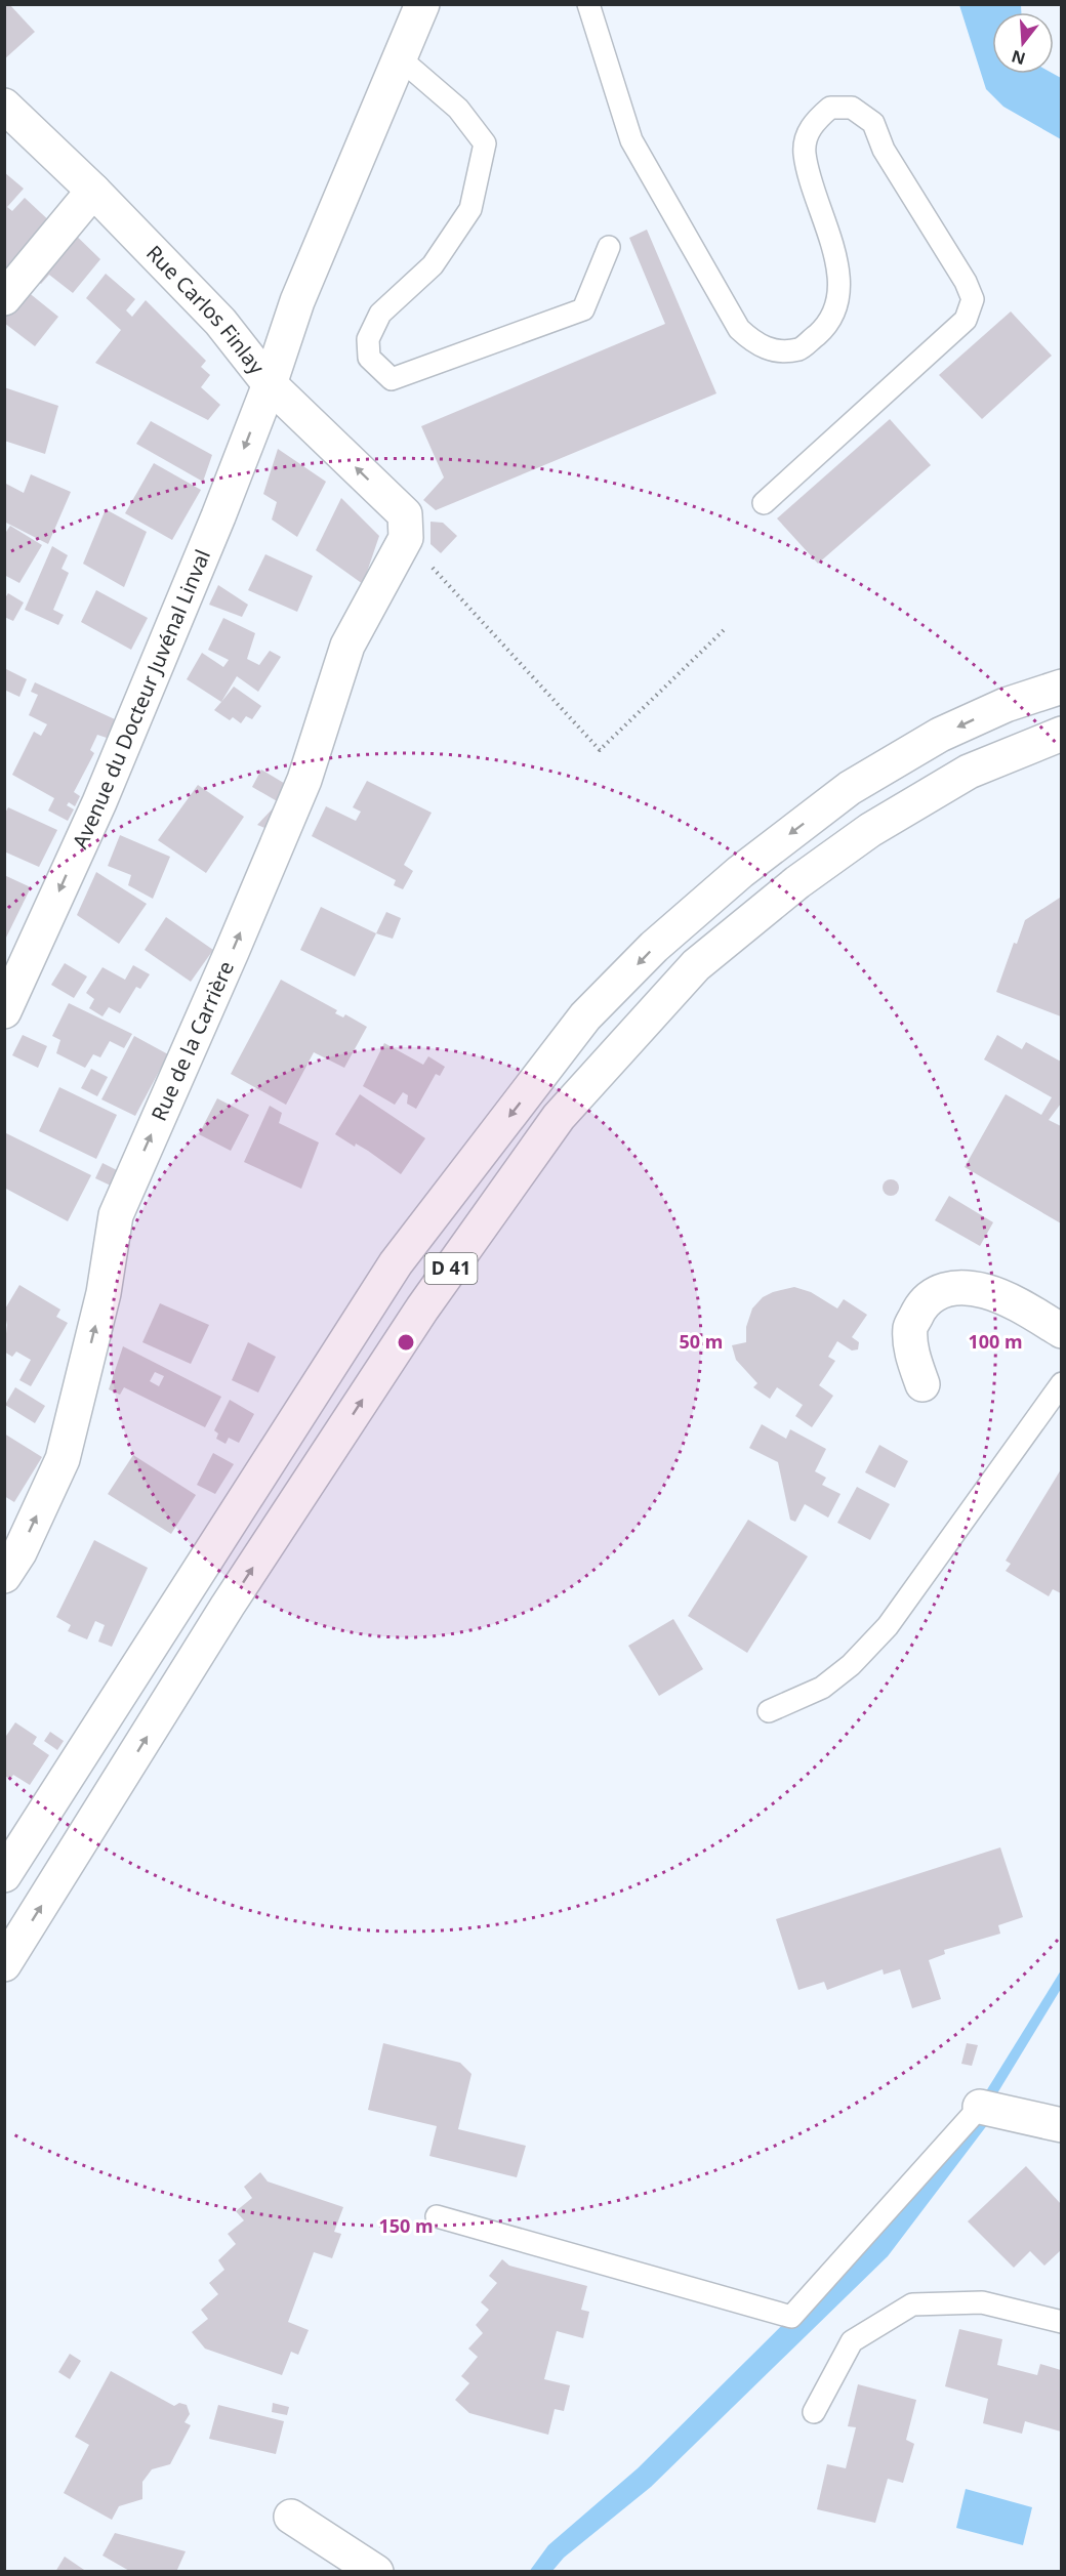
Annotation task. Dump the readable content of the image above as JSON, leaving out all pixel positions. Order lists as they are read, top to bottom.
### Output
{
  "streets": {
    "main road": [
      "Rue Carlos Finlay",
      "Avenue du Docteur Juvénal Linval",
      "Rue de la Carrière",
      "D 41"
    ]
  },
  "crossings": [
    ["Rue Carlos Finlay", "Avenue du Docteur Juvénal Linval"],
    ["Rue Carlos Finlay", "Rue de la Carrière"]
  ],
  "one_way": ["Avenue du Docteur Juvénal Linval"],
  "north": "bottom",
  "rings": ["50 m", "100 m", "150 m"]
}
